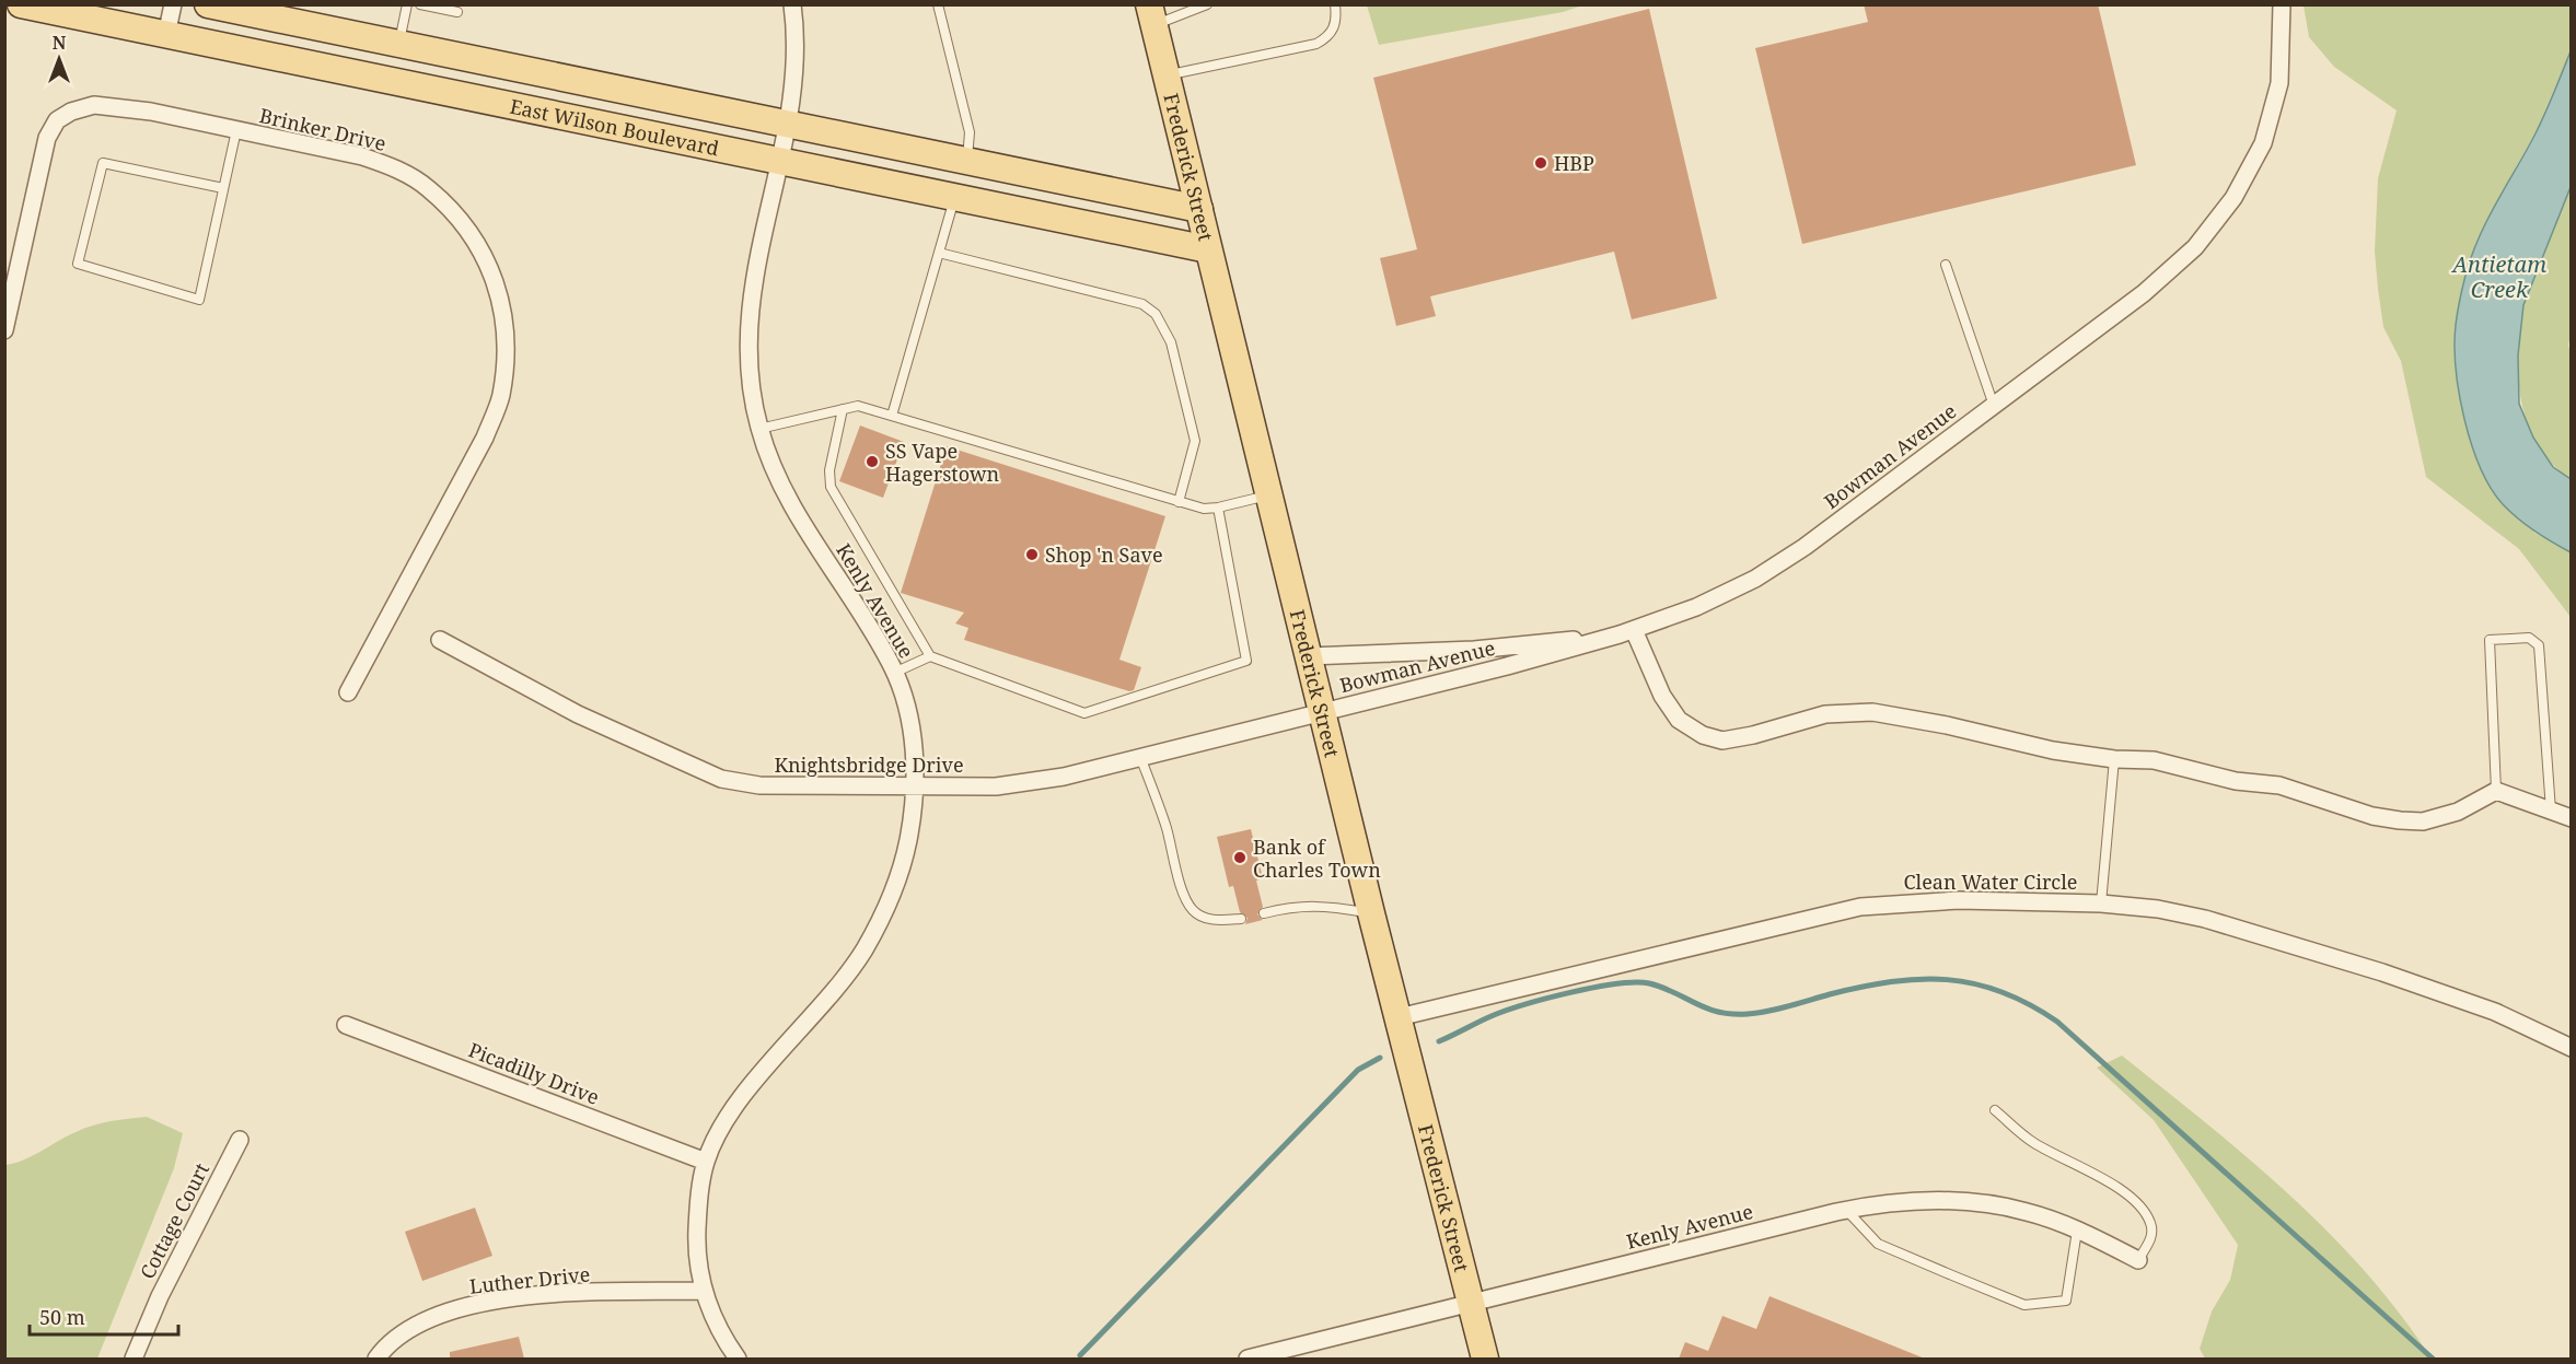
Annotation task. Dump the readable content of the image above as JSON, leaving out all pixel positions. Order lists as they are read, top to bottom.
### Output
{
  "streets": {
    "main road": ["East Wilson Boulevard", "Frederick Street"],
    "street": [
      "Brinker Drive",
      "Bowman Avenue",
      "Kenly Avenue",
      "Knightsbridge Drive",
      "Clean Water Circle",
      "Picadilly Drive",
      "Cottage Court",
      "Luther Drive"
    ]
  },
  "crossings": [
    ["East Wilson Boulevard", "Frederick Street"],
    ["East Wilson Boulevard", "Kenly Avenue"],
    ["Frederick Street", "Bowman Avenue"],
    ["Frederick Street", "Kenly Avenue"],
    ["Frederick Street", "Knightsbridge Drive"],
    ["Frederick Street", "Clean Water Circle"],
    ["Bowman Avenue", "Knightsbridge Drive"],
    ["Kenly Avenue", "Knightsbridge Drive"],
    ["Kenly Avenue", "Picadilly Drive"],
    ["Kenly Avenue", "Luther Drive"]
  ],
  "water": ["Antietam Creek"],
  "places": [
    "HBP",
    "SS Vape Hagerstown",
    "Shop 'n Save",
    "Bank of Charles Town"
  ],
  "scale_bar": "50 m",
  "north": "top"
}
